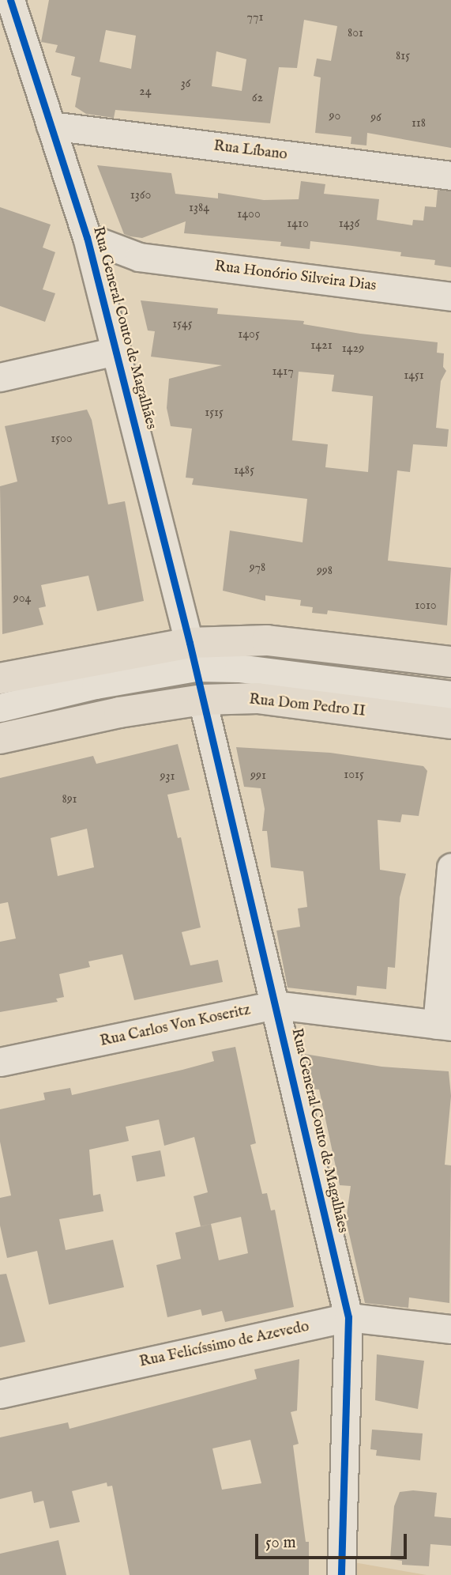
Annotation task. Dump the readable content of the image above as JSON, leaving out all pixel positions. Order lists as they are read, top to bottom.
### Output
{
  "streets": {
    "main road": ["Rua Dom Pedro II"],
    "street": [
      "Rua Líbano",
      "Rua Honório Silveira Dias",
      "Rua General Couto de Magalhães",
      "Rua Carlos Von Koseritz",
      "Rua Felicíssimo de Azevedo"
    ]
  },
  "crossings": [
    ["Rua Líbano", "Rua General Couto de Magalhães"],
    ["Rua Honório Silveira Dias", "Rua General Couto de Magalhães"],
    ["Rua General Couto de Magalhães", "Rua Dom Pedro II"],
    ["Rua General Couto de Magalhães", "Rua Carlos Von Koseritz"],
    ["Rua General Couto de Magalhães", "Rua Felicíssimo de Azevedo"]
  ],
  "house_numbers": [
    "771",
    "801",
    "815",
    "36",
    "24",
    "62",
    "90",
    "96",
    "118",
    "1360",
    "1384",
    "1400",
    "1410",
    "1436",
    "1545",
    "1405",
    "1421",
    "1429",
    "1417",
    "1451",
    "1515",
    "1500",
    "1485",
    "978",
    "998",
    "904",
    "1010",
    "1015",
    "991",
    "931",
    "891"
  ],
  "scale_bar": "50 m"
}
